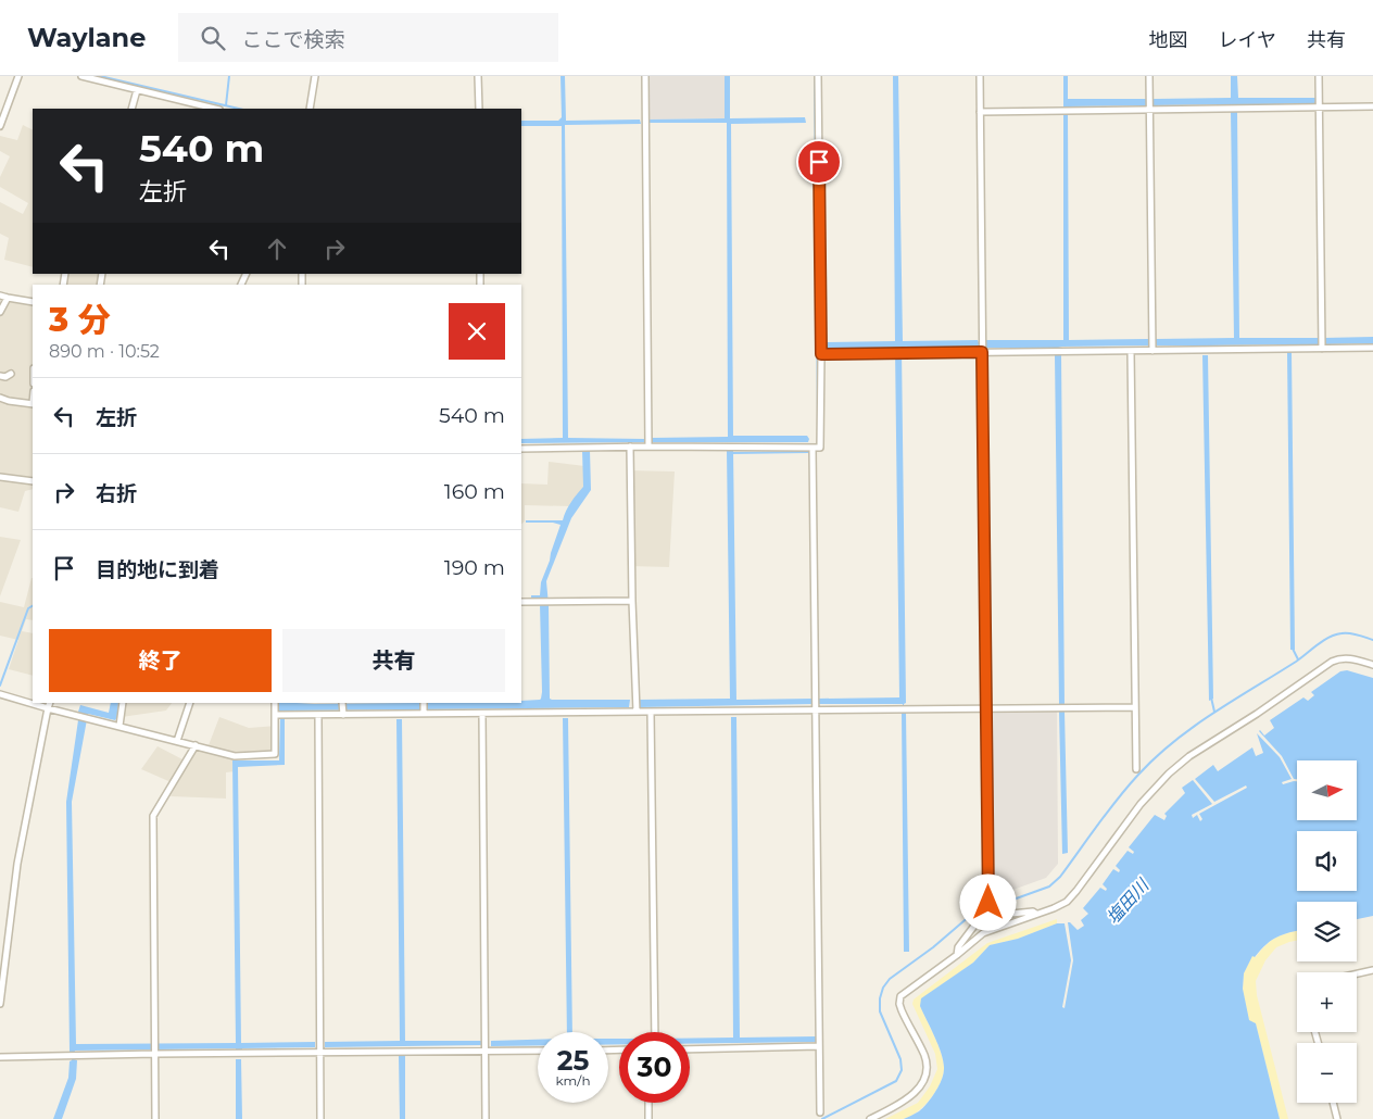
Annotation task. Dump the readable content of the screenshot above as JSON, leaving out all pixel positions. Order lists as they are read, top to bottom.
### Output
{
  "water": ["塩田川"],
  "north": "right",
  "page": {
    "header": "Waylane",
    "search": "ここで検索",
    "nav": ["地図", "レイヤ", "共有"],
    "turn": ["540 m", "左折"],
    "heading": ["3 分", "890 m · 10:52"],
    "list": [
      {
        "name": "左折",
        "value": "540 m"
      },
      {
        "name": "右折",
        "value": "160 m"
      },
      {
        "name": "目的地に到着",
        "value": "190 m"
      }
    ],
    "buttons": ["終了", "共有"],
    "map_buttons": ["+", "−"],
    "speed": "25 km/h",
    "limit": "30"
  }
}
